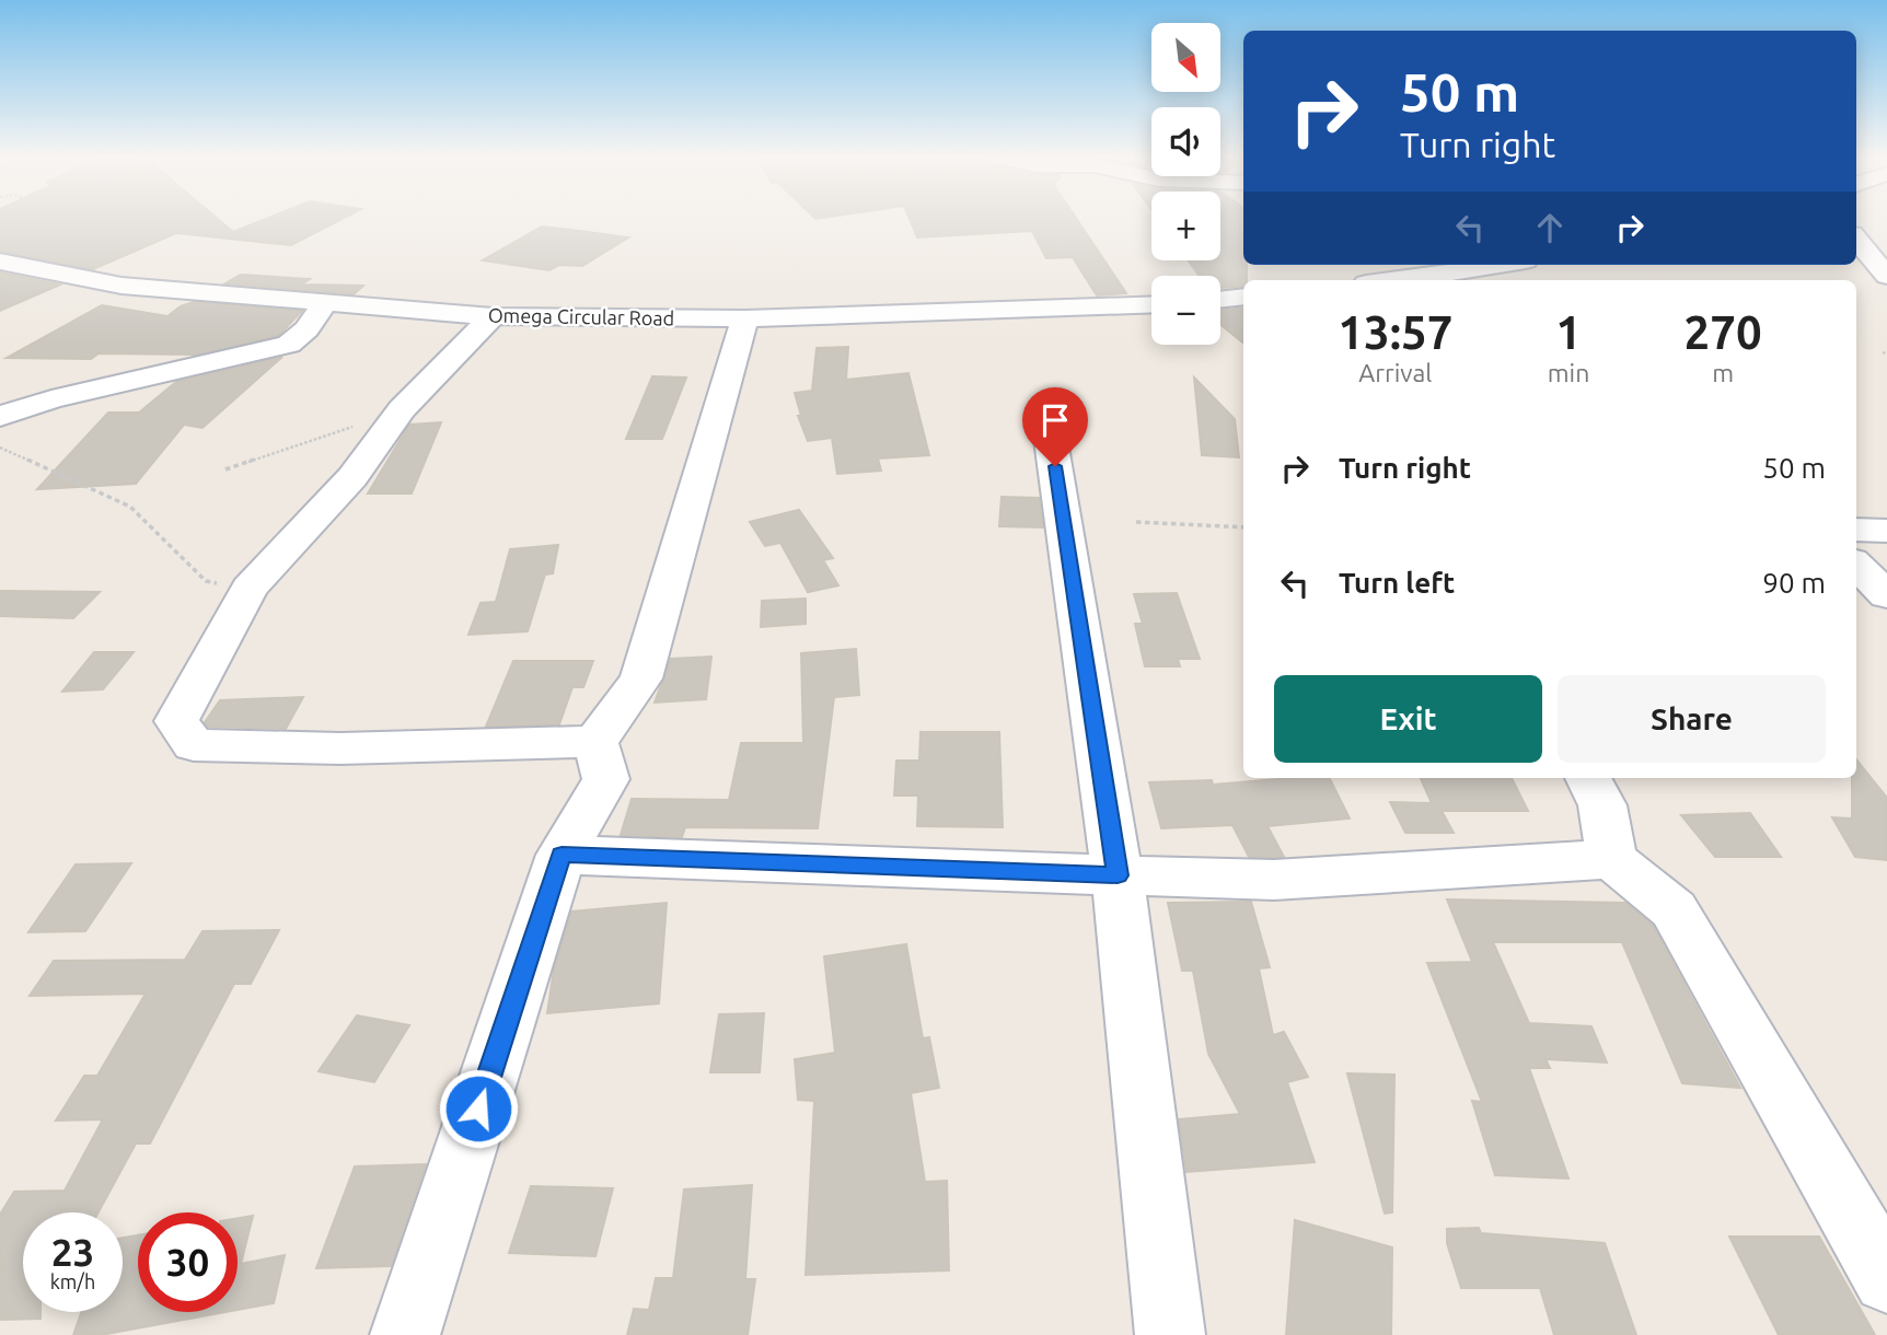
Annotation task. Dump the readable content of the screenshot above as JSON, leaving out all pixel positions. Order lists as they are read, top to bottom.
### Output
{
  "streets": {
    "street": ["Omega Circular Road"]
  },
  "north": "bottom right",
  "page": {
    "map_buttons": ["+", "−"],
    "turn": ["50 m", "Turn right"],
    "eta": [
      "13:57",
      "Arrival",
      "1",
      "min",
      "270",
      "m"
    ],
    "list": [
      {
        "name": "Turn right",
        "value": "50 m"
      },
      {
        "name": "Turn left",
        "value": "90 m"
      }
    ],
    "buttons": ["Exit", "Share"],
    "speed": "23 km/h",
    "limit": "30"
  }
}
